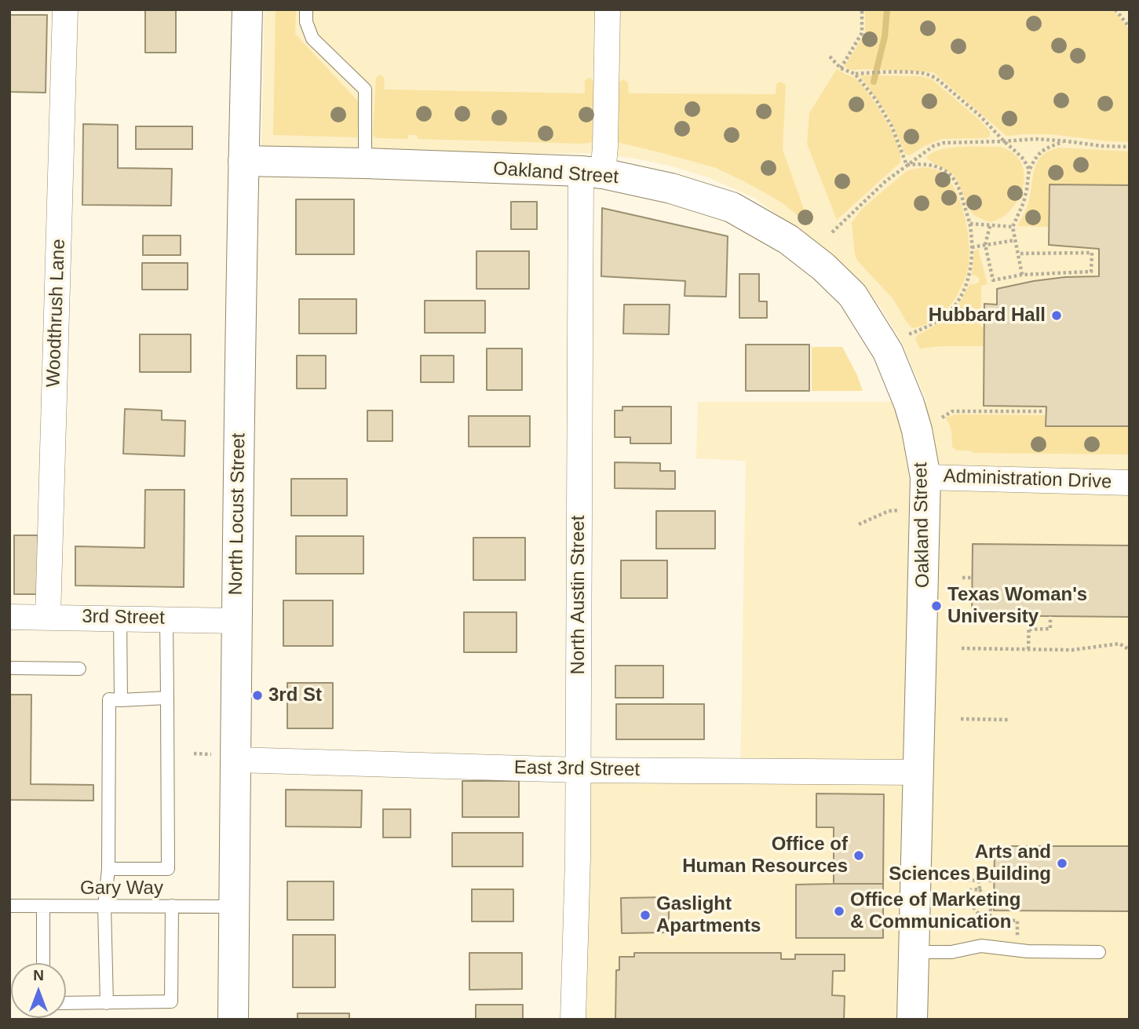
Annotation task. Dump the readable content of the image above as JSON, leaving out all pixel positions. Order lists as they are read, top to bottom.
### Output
{
  "streets": {
    "street": [
      "Oakland Street",
      "Woodthrush Lane",
      "Administration Drive",
      "North Locust Street",
      "North Austin Street",
      "3rd Street",
      "East 3rd Street"
    ],
    "lane": ["Gary Way"]
  },
  "crossings": [
    ["Oakland Street", "Administration Drive"],
    ["Oakland Street", "North Locust Street"],
    ["Oakland Street", "North Austin Street"],
    ["Oakland Street", "East 3rd Street"],
    ["Woodthrush Lane", "3rd Street"],
    ["North Locust Street", "3rd Street"],
    ["North Locust Street", "East 3rd Street"],
    ["North Locust Street", "Gary Way"],
    ["North Austin Street", "East 3rd Street"]
  ],
  "places": [
    "Hubbard Hall",
    "Texas Woman's University",
    "3rd St",
    "Office of Human Resources",
    "Arts and Sciences Building",
    "Office of Marketing & Communication",
    "Gaslight Apartments"
  ],
  "north": "top"
}
